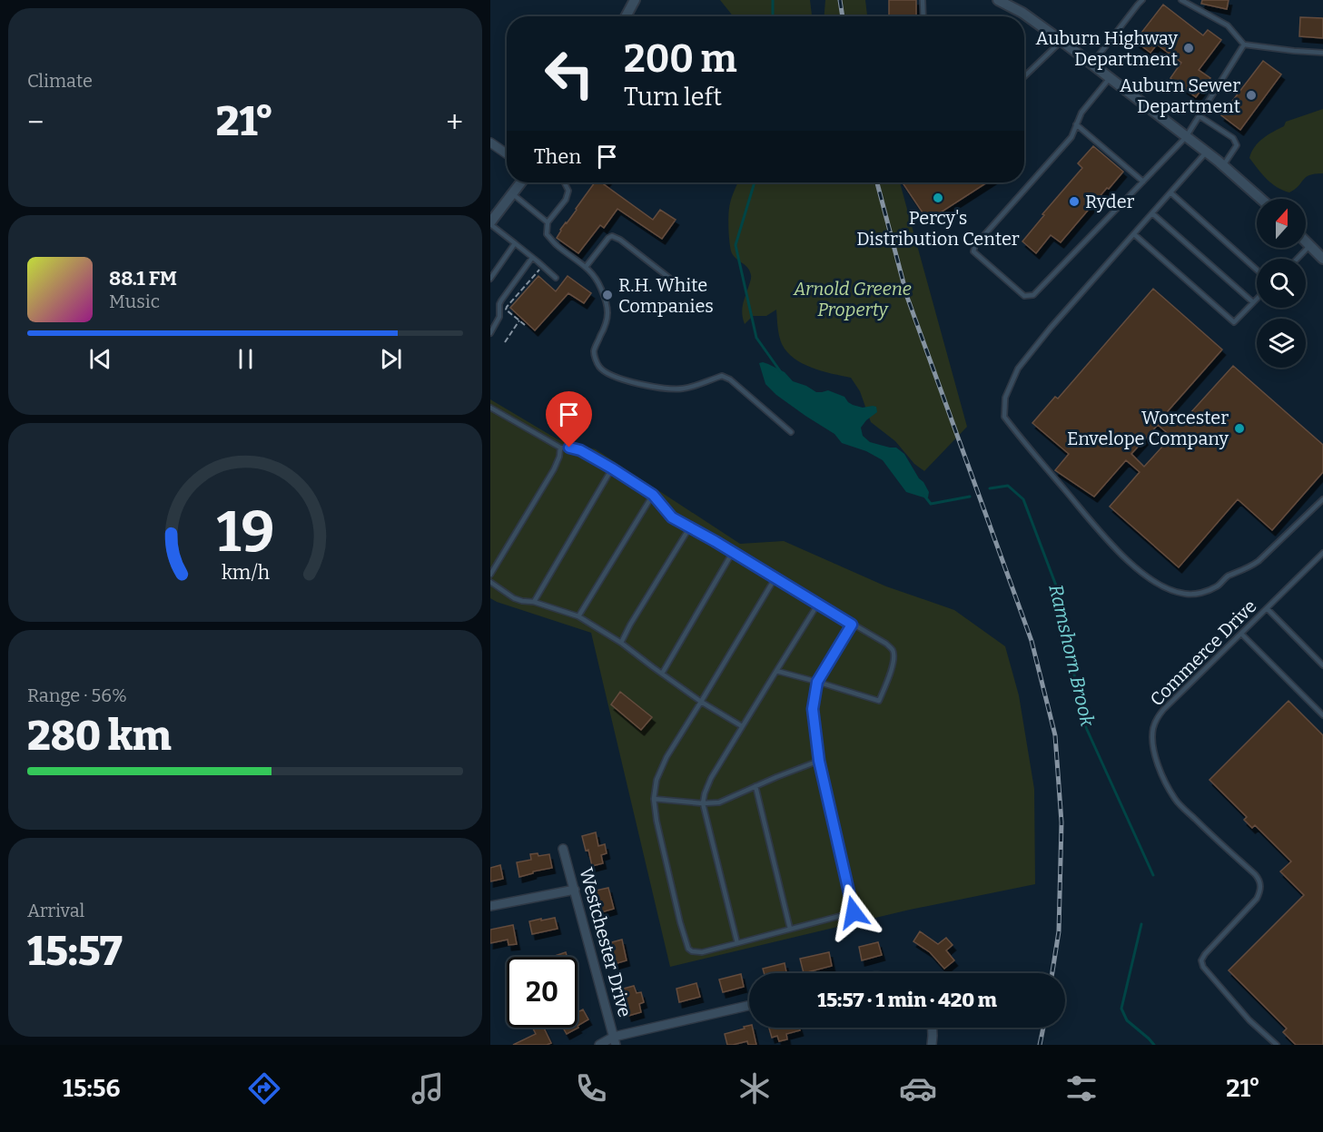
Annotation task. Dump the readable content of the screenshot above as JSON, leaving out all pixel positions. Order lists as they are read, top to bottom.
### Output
{
  "streets": {
    "street": ["Westchester Drive"],
    "lane": ["Commerce Drive"]
  },
  "water": ["Ramshorn Brook"],
  "parks": ["Arnold Greene Property"],
  "places": [
    "Auburn Highway Department",
    "Auburn Sewer Department",
    "Percy's Distribution Center",
    "Ryder",
    "R.H. White Companies",
    "Worcester Envelope Company"
  ],
  "north": "top",
  "page": {
    "tile": [
      "Climate",
      ["Range · 56%", "280 km"],
      ["Arrival", "15:57"]
    ],
    "turn": ["200 m", "Turn left"],
    "heat": ["−", "21°", "+"],
    "then": "Then",
    "song": ["88.1 FM", "Music"],
    "limit": "20",
    "trip": "15:57 · 1 min · 420 m",
    "tabs": ["15:56", "21°"],
    "gauge": ["19", "km/h"]
  }
}
